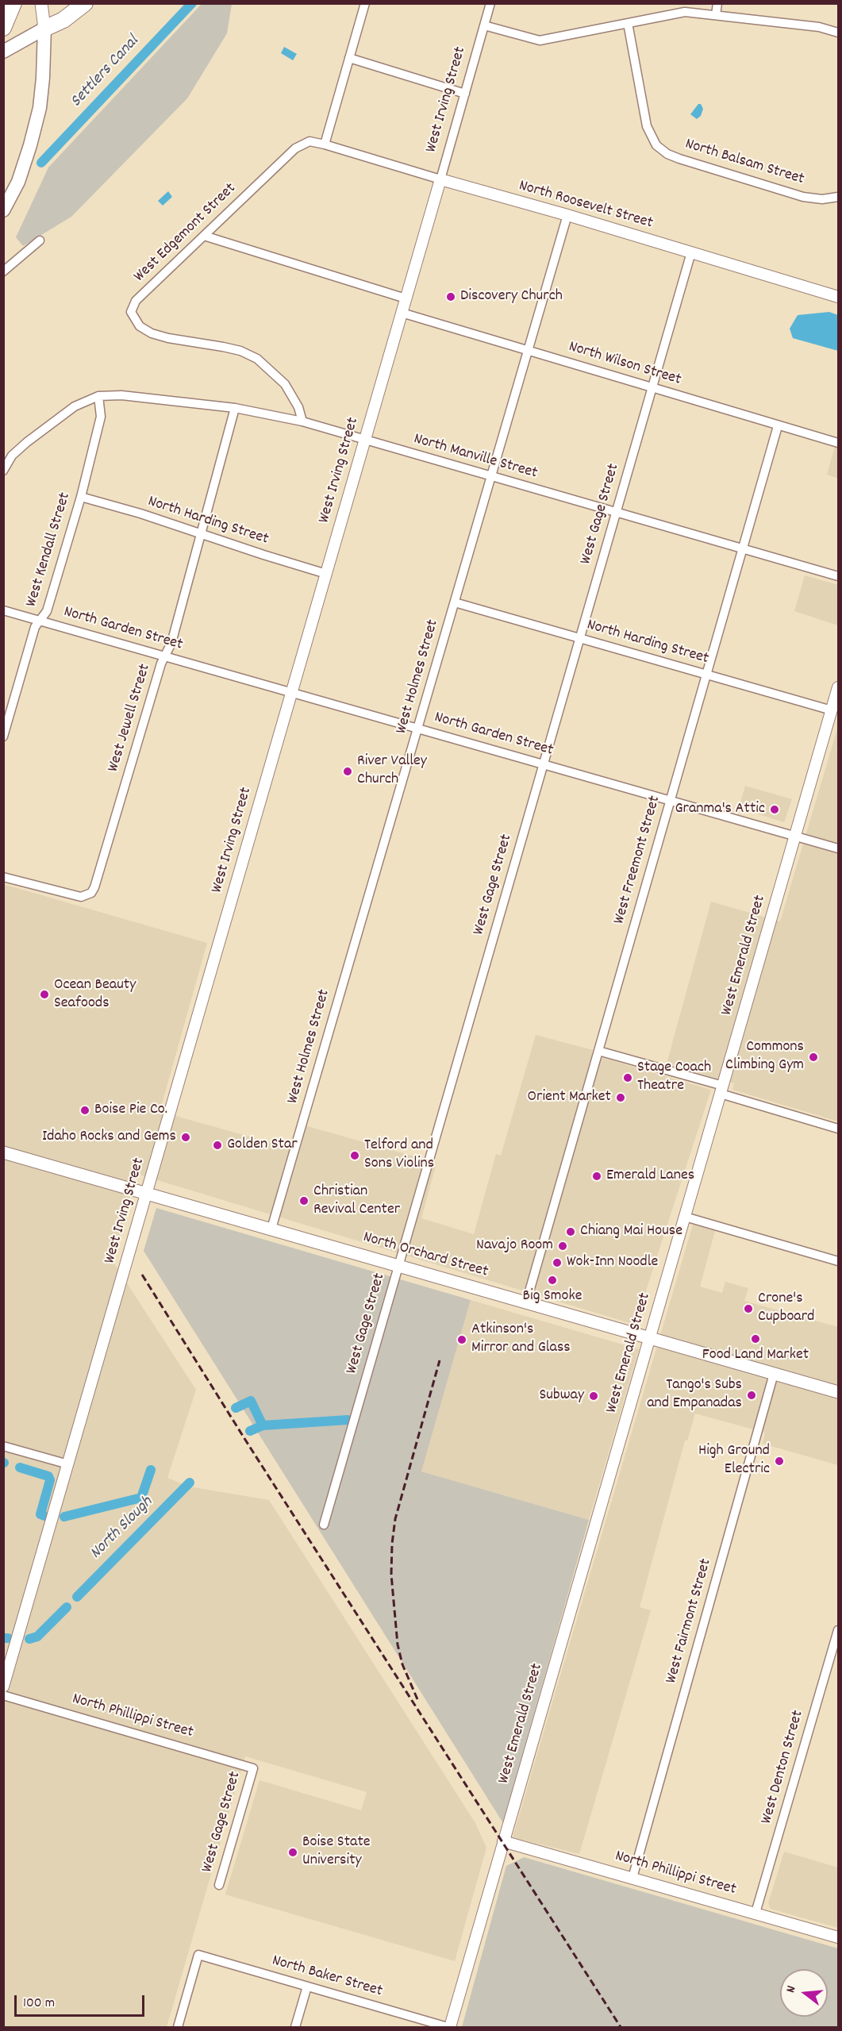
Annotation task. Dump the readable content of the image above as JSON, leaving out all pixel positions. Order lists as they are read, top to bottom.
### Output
{
  "streets": {
    "main road": ["North Orchard Street"],
    "street": [
      "West Irving Street",
      "North Balsam Street",
      "North Roosevelt Street",
      "West Edgemont Street",
      "North Wilson Street",
      "North Manville Street",
      "West Gage Street",
      "North Harding Street",
      "West Kendall Street",
      "North Garden Street",
      "West Holmes Street",
      "West Jewell Street",
      "West Freemont Street",
      "West Emerald Street",
      "West Fairmont Street",
      "North Phillippi Street",
      "West Denton Street",
      "North Baker Street"
    ]
  },
  "crossings": [
    ["West Irving Street", "North Roosevelt Street"],
    ["West Irving Street", "North Wilson Street"],
    ["West Irving Street", "North Manville Street"],
    ["West Irving Street", "North Harding Street"],
    ["West Irving Street", "North Garden Street"],
    ["West Irving Street", "North Orchard Street"],
    ["North Roosevelt Street", "West Edgemont Street"],
    ["North Roosevelt Street", "West Gage Street"],
    ["North Roosevelt Street", "West Holmes Street"],
    ["West Edgemont Street", "North Manville Street"],
    ["North Wilson Street", "West Gage Street"],
    ["North Wilson Street", "West Holmes Street"],
    ["North Wilson Street", "West Freemont Street"],
    ["North Manville Street", "West Gage Street"],
    ["North Manville Street", "West Kendall Street"],
    ["North Manville Street", "West Holmes Street"],
    ["North Manville Street", "West Jewell Street"],
    ["North Manville Street", "West Freemont Street"],
    ["West Gage Street", "North Harding Street"],
    ["West Gage Street", "North Garden Street"],
    ["West Gage Street", "North Orchard Street"],
    ["West Gage Street", "North Phillippi Street"],
    ["North Harding Street", "West Kendall Street"],
    ["North Harding Street", "West Holmes Street"],
    ["North Harding Street", "West Jewell Street"],
    ["North Harding Street", "West Freemont Street"],
    ["North Harding Street", "West Emerald Street"],
    ["West Kendall Street", "North Garden Street"],
    ["North Garden Street", "West Holmes Street"],
    ["North Garden Street", "West Jewell Street"],
    ["North Garden Street", "West Freemont Street"],
    ["North Garden Street", "West Emerald Street"],
    ["West Holmes Street", "North Orchard Street"],
    ["West Freemont Street", "North Orchard Street"],
    ["West Emerald Street", "North Orchard Street"],
    ["West Emerald Street", "North Phillippi Street"],
    ["West Emerald Street", "North Baker Street"],
    ["North Orchard Street", "West Fairmont Street"],
    ["West Fairmont Street", "North Phillippi Street"],
    ["North Phillippi Street", "West Denton Street"]
  ],
  "water": ["Settlers Canal", "North Slough"],
  "places": [
    "Discovery Church",
    "River Valley Church",
    "Granma's Attic",
    "Ocean Beauty Seafoods",
    "Commons Climbing Gym",
    "Stage Coach Theatre",
    "Orient Market",
    "Boise Pie Co.",
    "Idaho Rocks and Gems",
    "Golden Star",
    "Telford and Sons Violins",
    "Emerald Lanes",
    "Christian Revival Center",
    "Chiang Mai House",
    "Navajo Room",
    "Wok-Inn Noodle",
    "Big Smoke",
    "Crone's Cupboard",
    "Food Land Market",
    "Atkinson's Mirror and Glass",
    "Tango's Subs and Empanadas",
    "Subway",
    "High Ground Electric",
    "Boise State University"
  ],
  "scale_bar": "100 m",
  "north": "left"
}
